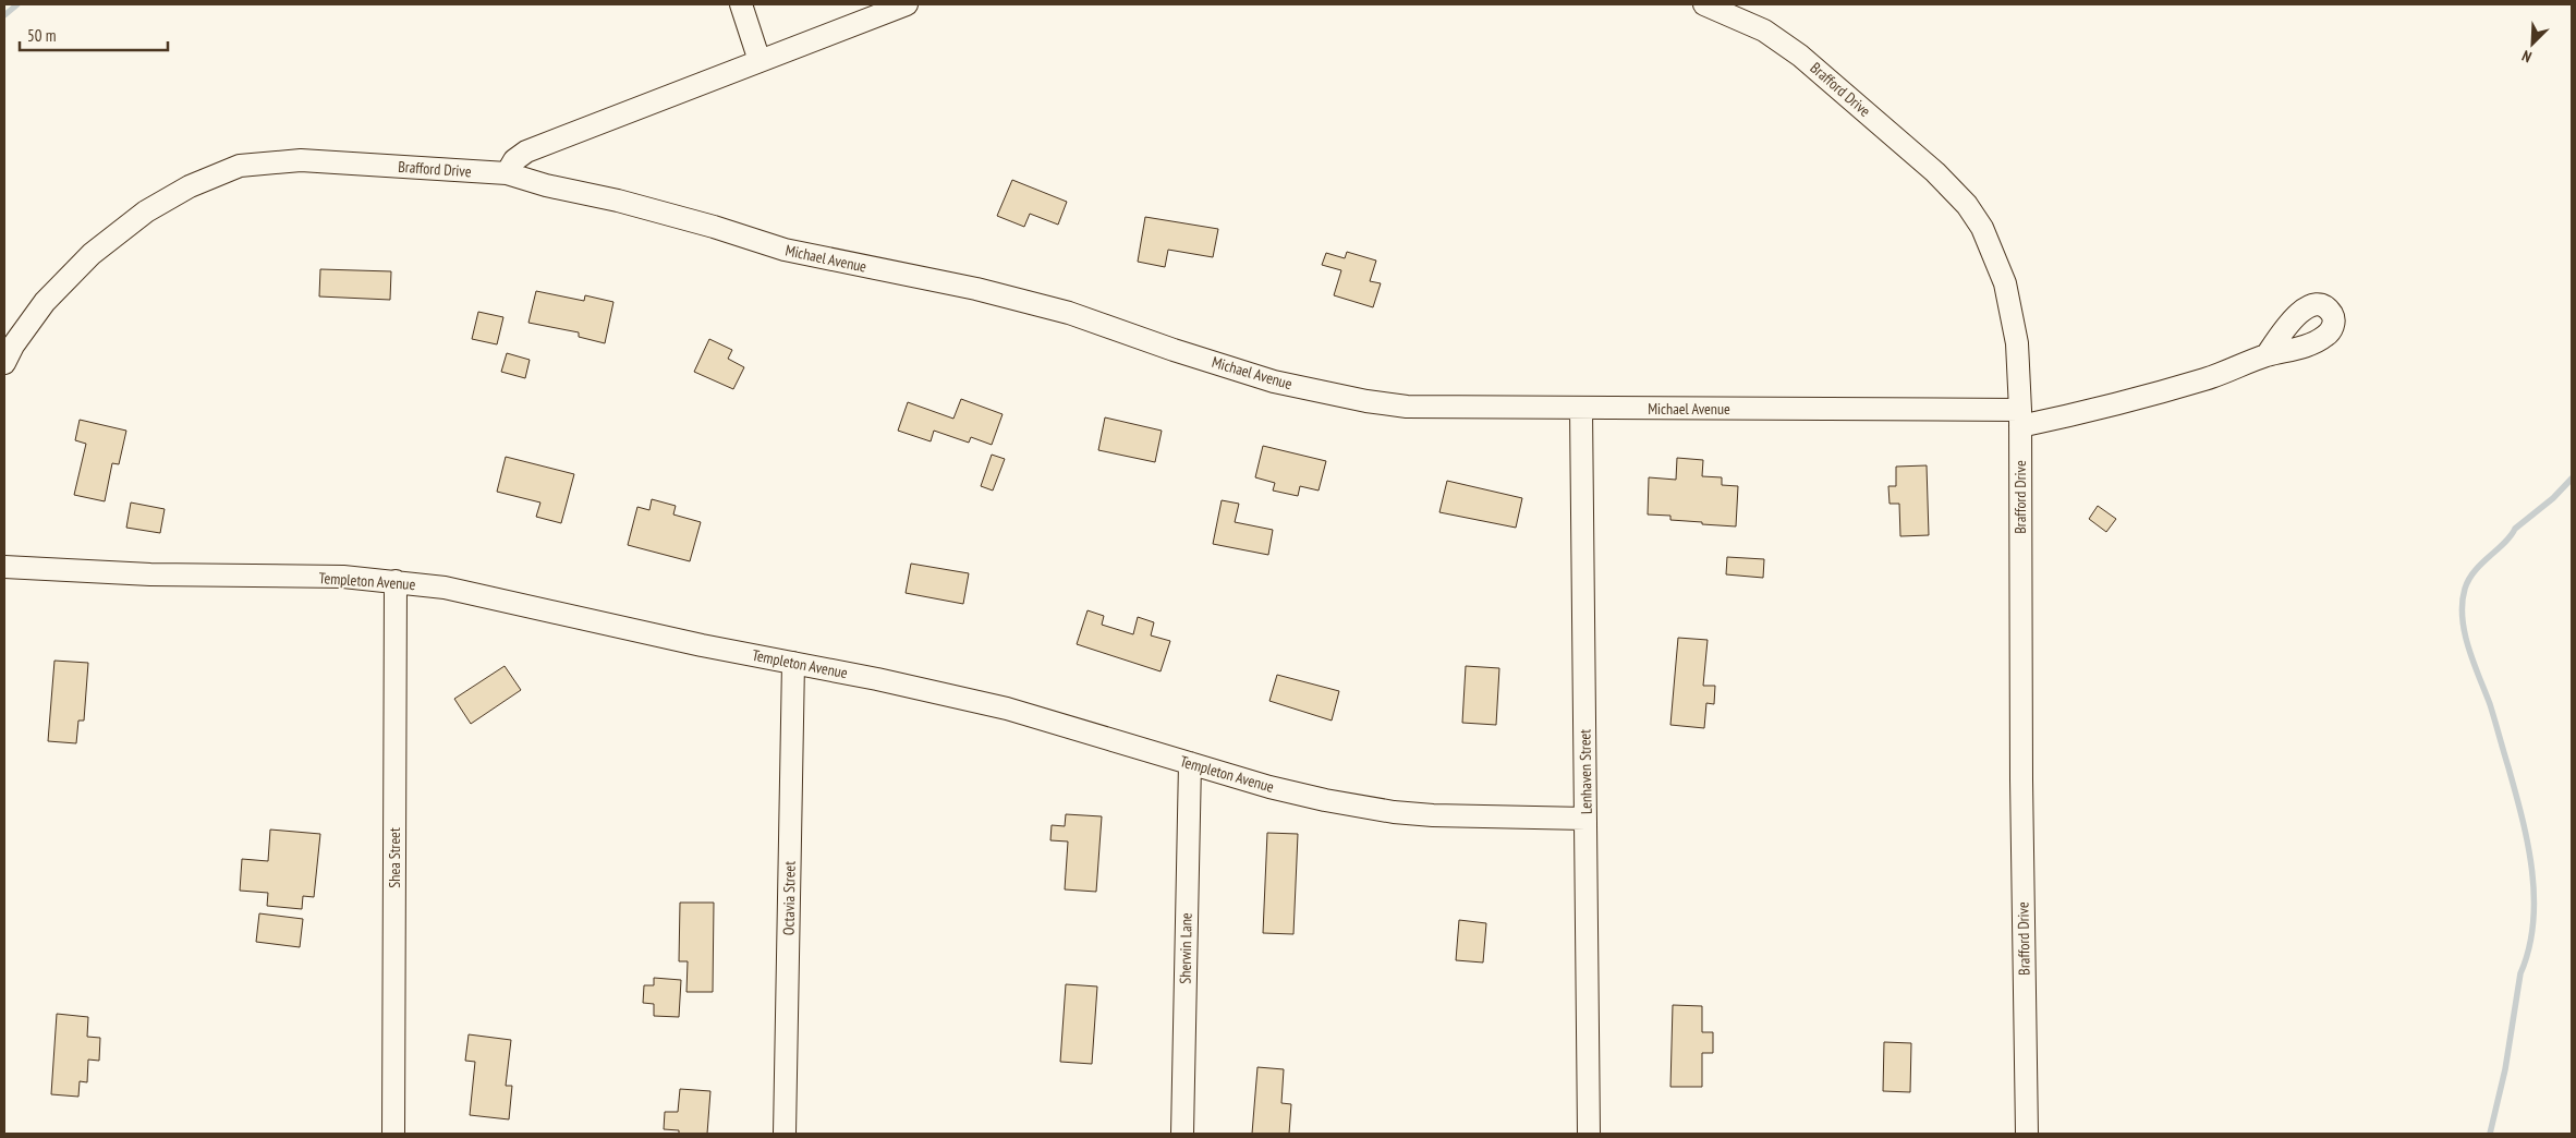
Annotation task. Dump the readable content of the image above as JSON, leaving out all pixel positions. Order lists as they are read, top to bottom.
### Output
{
  "streets": {
    "street": [
      "Brafford Drive",
      "Michael Avenue",
      "Templeton Avenue",
      "Lenhaven Street",
      "Shea Street",
      "Octavia Street",
      "Sherwin Lane"
    ]
  },
  "crossings": [
    ["Brafford Drive", "Michael Avenue"],
    ["Michael Avenue", "Lenhaven Street"],
    ["Templeton Avenue", "Lenhaven Street"],
    ["Templeton Avenue", "Shea Street"],
    ["Templeton Avenue", "Octavia Street"],
    ["Templeton Avenue", "Sherwin Lane"]
  ],
  "scale_bar": "50 m",
  "north": "bottom left"
}
